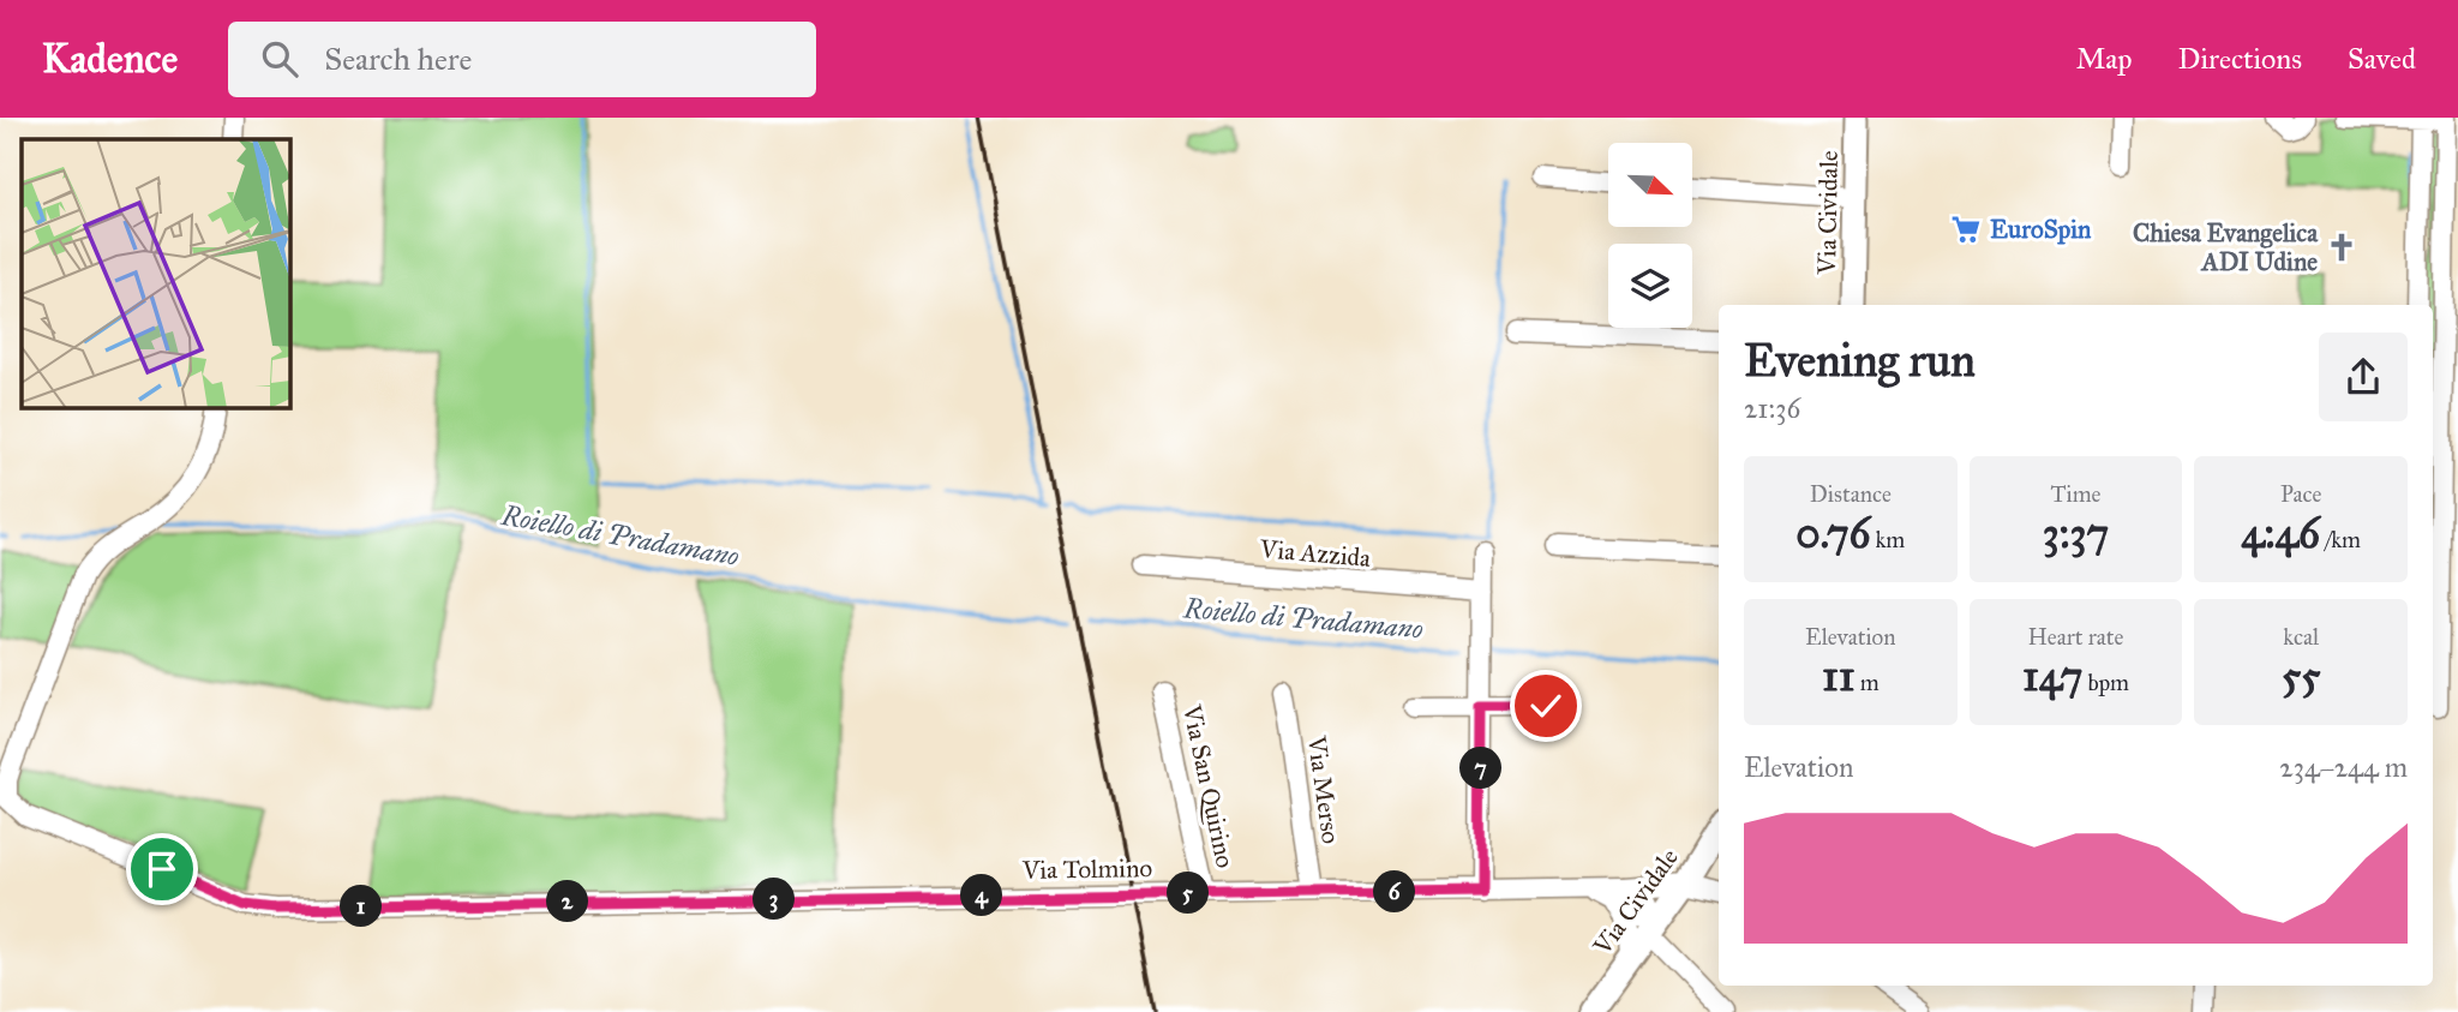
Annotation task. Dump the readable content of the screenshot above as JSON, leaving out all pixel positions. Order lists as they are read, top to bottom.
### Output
{
  "streets": {
    "main road": ["Via Cividale"],
    "street": [
      "Via Azzida",
      "Via San Quirino",
      "Via Merso",
      "Via Tolmino"
    ]
  },
  "crossings": [
    ["Via Cividale", "Via Tolmino"],
    ["Via San Quirino", "Via Tolmino"],
    ["Via Merso", "Via Tolmino"]
  ],
  "water": ["Roiello di Pradamano"],
  "places": {
    "supermarket": ["EuroSpin"],
    "church": ["Chiesa Evangelica ADI Udine"]
  },
  "north": "bottom right",
  "page": {
    "header": "Kadence",
    "search": "Search here",
    "nav": ["Map", "Directions", "Saved"],
    "heading": ["Evening run", "21:36"],
    "stats": [
      ["Distance", "0.76 km"],
      ["Time", "3:37"],
      ["Pace", "4:46 /km"],
      ["Elevation", "11 m"],
      ["Heart rate", "147 bpm"],
      ["kcal", "55"]
    ],
    "chart": ["Elevation", "234–244 m"],
    "pins": [
      "7",
      "6",
      "5",
      "4",
      "3",
      "2",
      "1"
    ]
  }
}
